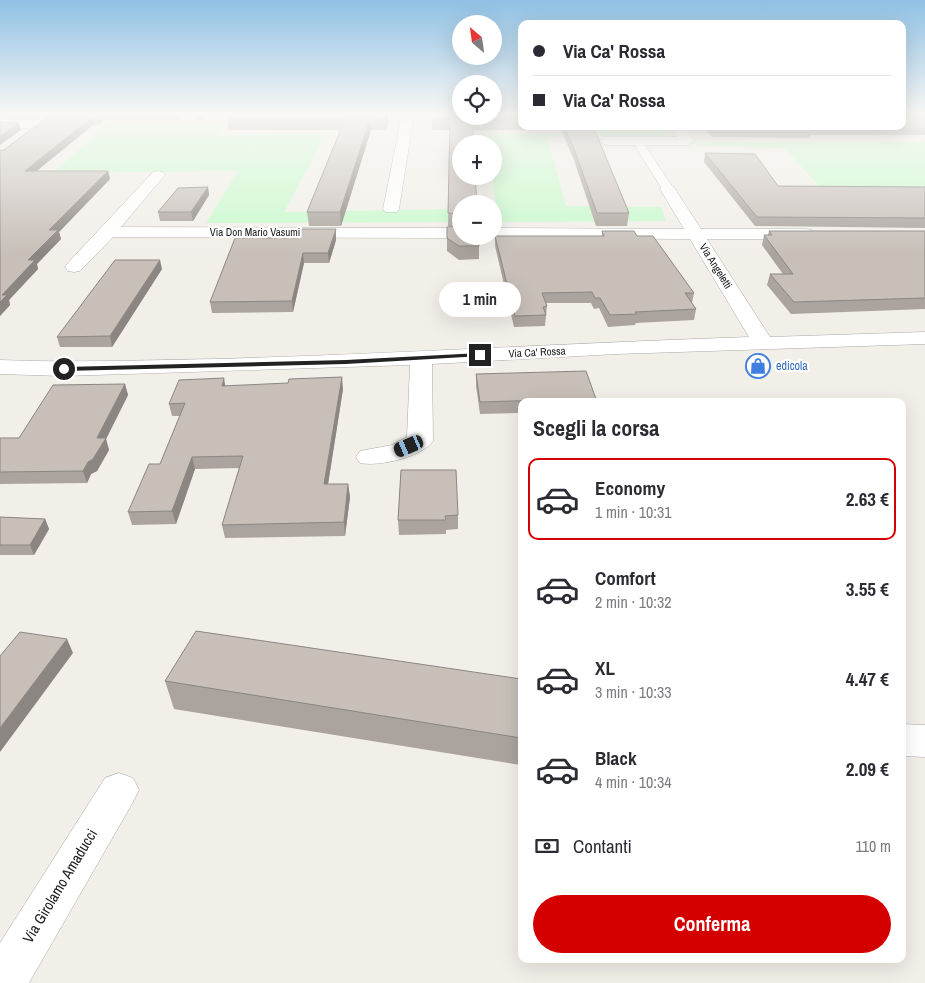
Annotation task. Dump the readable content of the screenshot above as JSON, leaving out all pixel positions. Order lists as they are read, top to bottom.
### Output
{
  "streets": {
    "street": [
      "Via Don Mario Vasumi",
      "Via Angeletti",
      "Via Ca' Rossa",
      "Via Girolamo Amaducci"
    ]
  },
  "crossings": [
    ["Via Angeletti", "Via Ca' Rossa"]
  ],
  "places": {
    "shop": ["edicola"]
  },
  "north": "top left",
  "page": {
    "map_buttons": ["+", "−"],
    "banner": ["Via Ca' Rossa", "Via Ca' Rossa"],
    "bubble": "1 min",
    "heading": "Scegli la corsa",
    "list": [
      {
        "name": "Economy",
        "note": "1 min · 10:31",
        "value": "2.63 €"
      },
      {
        "name": "Comfort",
        "note": "2 min · 10:32",
        "value": "3.55 €"
      },
      {
        "name": "XL",
        "note": "3 min · 10:33",
        "value": "4.47 €"
      },
      {
        "name": "Black",
        "note": "4 min · 10:34",
        "value": "2.09 €"
      }
    ],
    "pay": ["Contanti", "110 m"],
    "buttons": "Conferma"
  }
}
